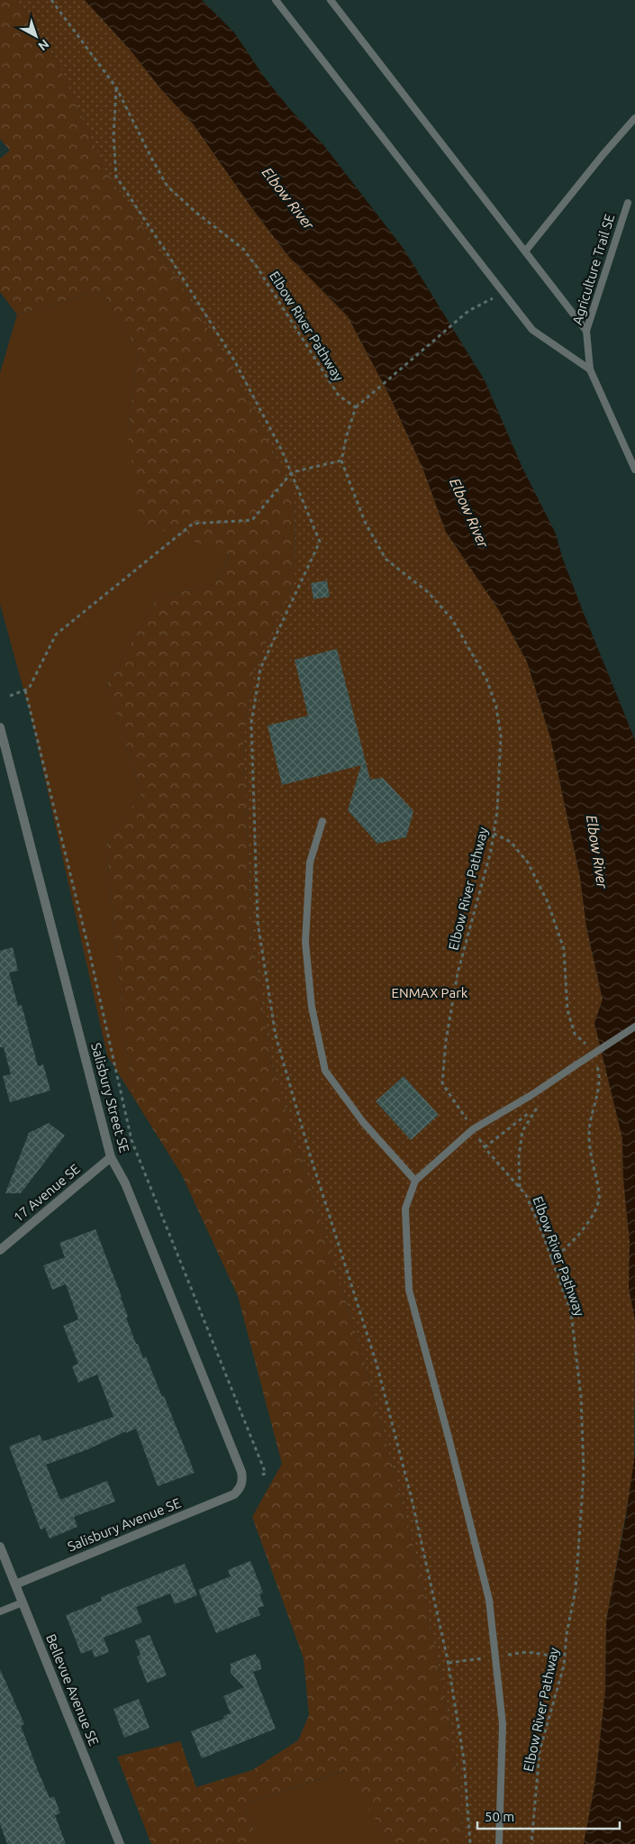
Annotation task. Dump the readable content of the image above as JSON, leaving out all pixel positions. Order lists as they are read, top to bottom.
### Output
{
  "streets": {
    "street": [
      "Salisbury Street SE",
      "17 Avenue SE",
      "Salisbury Avenue SE",
      "Bellevue Avenue SE"
    ],
    "lane": ["Agriculture Trail SE"],
    "path": ["Elbow River Pathway"]
  },
  "crossings": [
    ["Salisbury Street SE", "17 Avenue SE"],
    ["Salisbury Street SE", "Salisbury Avenue SE"],
    ["Salisbury Avenue SE", "Bellevue Avenue SE"]
  ],
  "water": ["Elbow River"],
  "parks": ["ENMAX Park"],
  "scale_bar": "50 m",
  "north": "bottom right"
}
